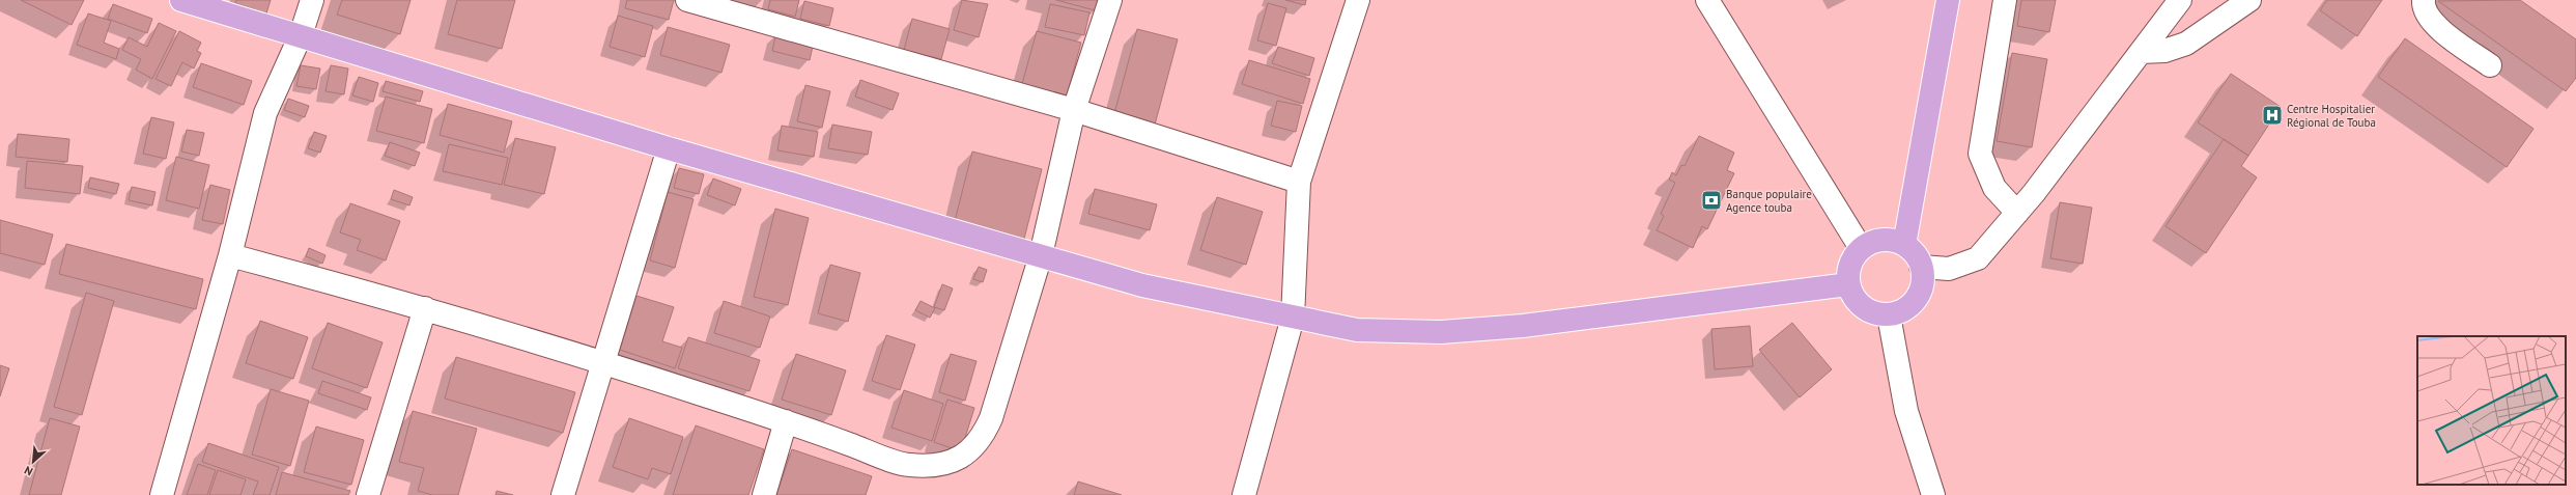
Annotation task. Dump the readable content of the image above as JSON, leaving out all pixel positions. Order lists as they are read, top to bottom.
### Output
{
  "places": {
    "hospital": ["Centre Hospitalier Régional de Touba"],
    "bank": ["Banque populaire Agence touba"]
  },
  "north": "bottom left"
}
